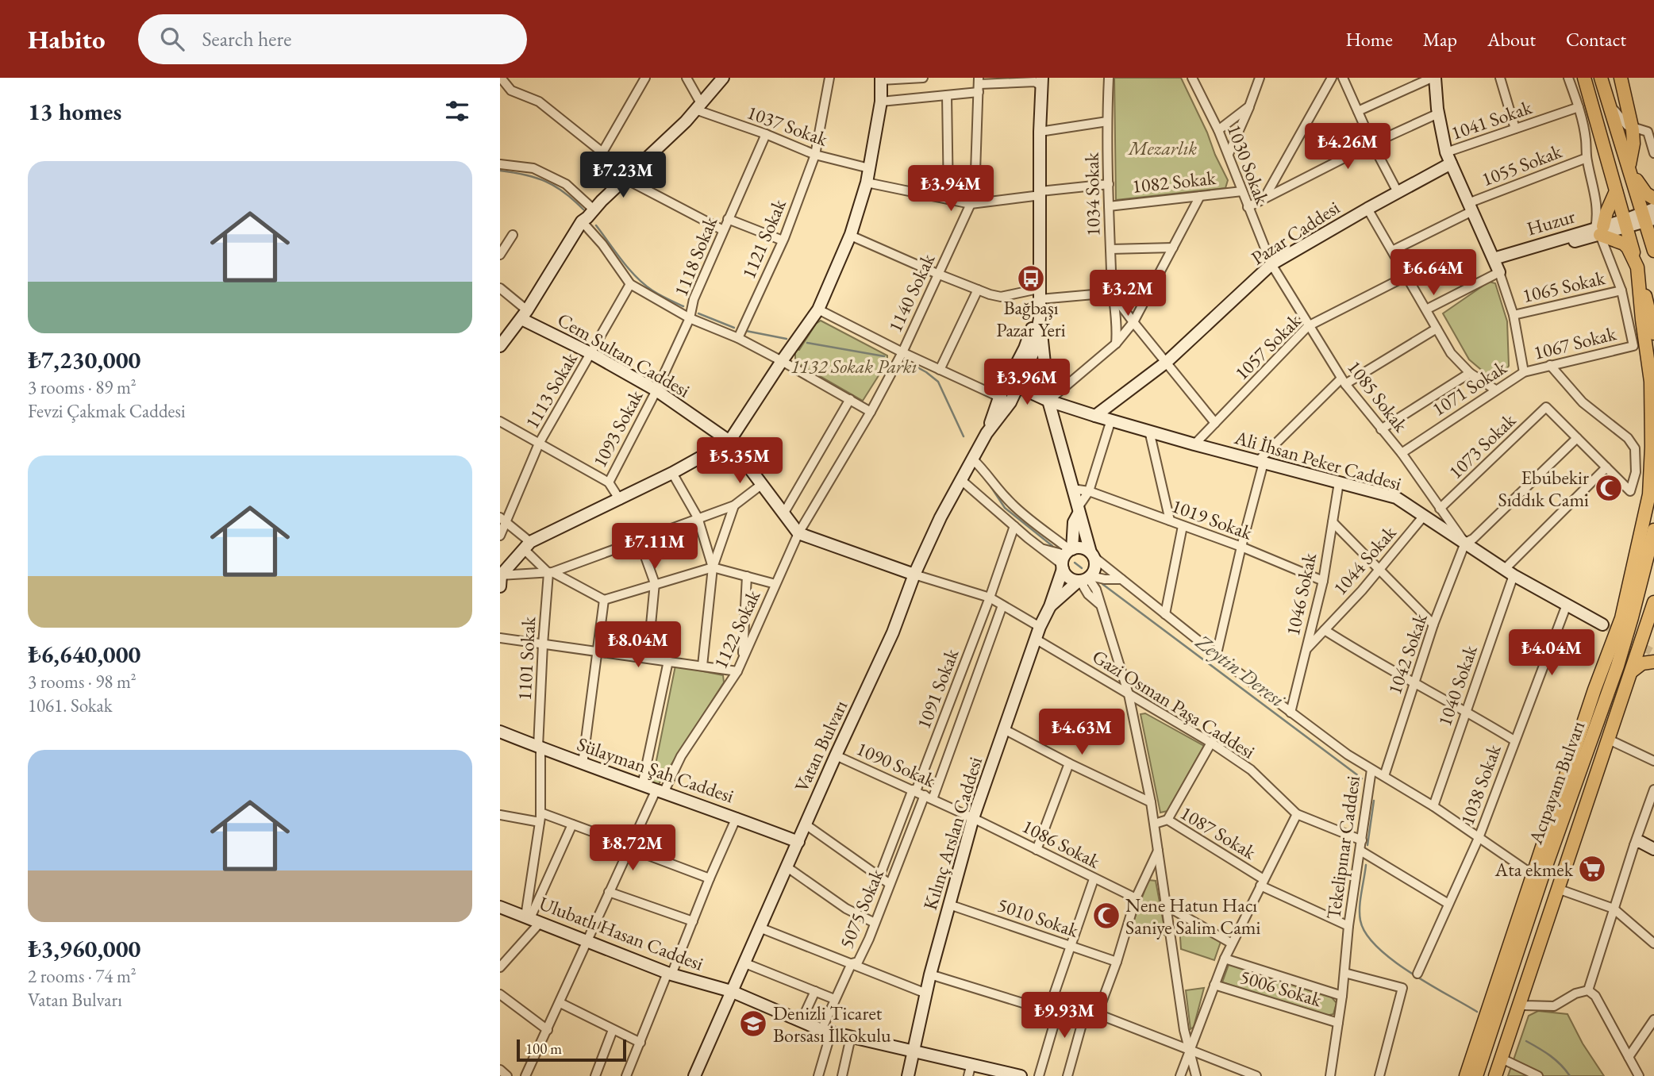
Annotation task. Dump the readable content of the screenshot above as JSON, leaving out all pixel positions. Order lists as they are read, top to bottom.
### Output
{
  "streets": {
    "main road": ["Acıpayam Bulvarı"],
    "street": [
      "1041 Sokak",
      "1037 Sokak",
      "1030 Sokak",
      "1055 Sokak",
      "1082 Sokak",
      "1034 Sokak",
      "Huzur",
      "Pazar Caddesi",
      "1121 Sokak",
      "1118 Sokak",
      "1065 Sokak",
      "1140 Sokak",
      "1067 Sokak",
      "1057 Sokak",
      "Cem Sultan Caddesi",
      "1071 Sokak",
      "1113 Sokak",
      "1085 Sokak",
      "1093 Sokak",
      "1073 Sokak",
      "Ali İhsan Peker Caddesi",
      "1019 Sokak",
      "1044 Sokak",
      "1046 Sokak",
      "1122 Sokak",
      "1042 Sokak",
      "1101 Sokak",
      "1040 Sokak",
      "1091 Sokak",
      "Gazi Osman Paşa Caddesi",
      "Vatan Bulvarı",
      "1090 Sokak",
      "Sülayman Şah Caddesi",
      "1038 Sokak",
      "1087 Sokak",
      "Kılınç Arslan Caddesi",
      "1086 Sokak",
      "Tekelipınar Caddesi",
      "5075 Sokak",
      "5010 Sokak",
      "Ulubatlı Hasan Caddesi",
      "5006 Sokak"
    ]
  },
  "crossings": [
    ["1041 Sokak", "Pazar Caddesi"],
    ["1037 Sokak", "1121 Sokak"],
    ["1037 Sokak", "1118 Sokak"],
    ["1030 Sokak", "1082 Sokak"],
    ["1030 Sokak", "Pazar Caddesi"],
    ["1030 Sokak", "1085 Sokak"],
    ["1082 Sokak", "1034 Sokak"],
    ["Huzur", "1071 Sokak"],
    ["Pazar Caddesi", "1085 Sokak"],
    ["Pazar Caddesi", "Ali İhsan Peker Caddesi"],
    ["1118 Sokak", "Cem Sultan Caddesi"],
    ["1118 Sokak", "1093 Sokak"],
    ["1065 Sokak", "1067 Sokak"],
    ["1065 Sokak", "1071 Sokak"],
    ["1140 Sokak", "Cem Sultan Caddesi"],
    ["1140 Sokak", "1122 Sokak"],
    ["1067 Sokak", "1071 Sokak"],
    ["1057 Sokak", "1085 Sokak"],
    ["1057 Sokak", "Ali İhsan Peker Caddesi"],
    ["Cem Sultan Caddesi", "1113 Sokak"],
    ["Cem Sultan Caddesi", "1093 Sokak"],
    ["Cem Sultan Caddesi", "1122 Sokak"],
    ["1071 Sokak", "1085 Sokak"],
    ["1085 Sokak", "1073 Sokak"],
    ["1085 Sokak", "Ali İhsan Peker Caddesi"],
    ["1085 Sokak", "1042 Sokak"],
    ["Ali İhsan Peker Caddesi", "1044 Sokak"],
    ["Ali İhsan Peker Caddesi", "1046 Sokak"],
    ["Ali İhsan Peker Caddesi", "1042 Sokak"],
    ["Ali İhsan Peker Caddesi", "1040 Sokak"],
    ["Ali İhsan Peker Caddesi", "Vatan Bulvarı"],
    ["Ali İhsan Peker Caddesi", "1038 Sokak"],
    ["Ali İhsan Peker Caddesi", "Kılınç Arslan Caddesi"],
    ["1019 Sokak", "1046 Sokak"],
    ["1019 Sokak", "Kılınç Arslan Caddesi"],
    ["1044 Sokak", "1046 Sokak"],
    ["1046 Sokak", "Tekelipınar Caddesi"],
    ["1122 Sokak", "Sülayman Şah Caddesi"],
    ["1122 Sokak", "Ulubatlı Hasan Caddesi"],
    ["1101 Sokak", "Sülayman Şah Caddesi"],
    ["1101 Sokak", "Ulubatlı Hasan Caddesi"],
    ["1091 Sokak", "1090 Sokak"],
    ["Gazi Osman Paşa Caddesi", "Kılınç Arslan Caddesi"],
    ["Vatan Bulvarı", "1090 Sokak"],
    ["Vatan Bulvarı", "Sülayman Şah Caddesi"],
    ["Vatan Bulvarı", "Kılınç Arslan Caddesi"],
    ["Vatan Bulvarı", "Ulubatlı Hasan Caddesi"],
    ["1090 Sokak", "Kılınç Arslan Caddesi"],
    ["1090 Sokak", "1086 Sokak"],
    ["1090 Sokak", "5075 Sokak"],
    ["1087 Sokak", "Tekelipınar Caddesi"],
    ["Kılınç Arslan Caddesi", "1086 Sokak"],
    ["Kılınç Arslan Caddesi", "Tekelipınar Caddesi"],
    ["Kılınç Arslan Caddesi", "5010 Sokak"],
    ["Kılınç Arslan Caddesi", "Ulubatlı Hasan Caddesi"],
    ["Tekelipınar Caddesi", "5006 Sokak"],
    ["5075 Sokak", "Ulubatlı Hasan Caddesi"]
  ],
  "water": ["Zeytin Deresi"],
  "parks": ["Mezarlık", "1132 Sokak Parkı"],
  "places": {
    "bus stop": ["Bağbaşı Pazar Yeri"],
    "mosque": ["Ebubekir Sıddık Cami", "Nene Hatun Hacı Saniye Salim Cami"],
    "supermarket": ["Ata ekmek"],
    "school or university": ["Denizli Ticaret Borsası İlkokulu"]
  },
  "scale_bar": "100 m",
  "page": {
    "header": "Habito",
    "search": "Search here",
    "nav": [
      "Home",
      "Map",
      "About",
      "Contact"
    ],
    "heading": "13 homes",
    "price": [
      "₺4.26M",
      "₺7.23M",
      "₺3.94M",
      "₺6.64M",
      "₺3.2M",
      "₺3.96M",
      "₺5.35M",
      "₺7.11M",
      "₺8.04M",
      "₺4.04M",
      "₺4.63M",
      "₺8.72M",
      "₺9.93M"
    ],
    "list": [
      {
        "name": "₺7,230,000",
        "note": "3 rooms · 89 m² · Fevzi Çakmak Caddesi"
      },
      {
        "name": "₺6,640,000",
        "note": "3 rooms · 98 m² · 1061. Sokak"
      },
      {
        "name": "₺3,960,000",
        "note": "2 rooms · 74 m² · Vatan Bulvarı"
      }
    ],
    "scale": "100 m"
  }
}
